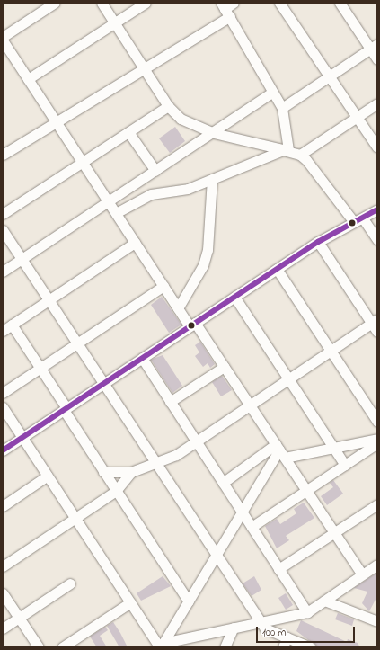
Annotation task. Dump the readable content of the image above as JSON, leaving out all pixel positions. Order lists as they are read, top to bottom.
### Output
{
  "scale_bar": "100 m"
}
